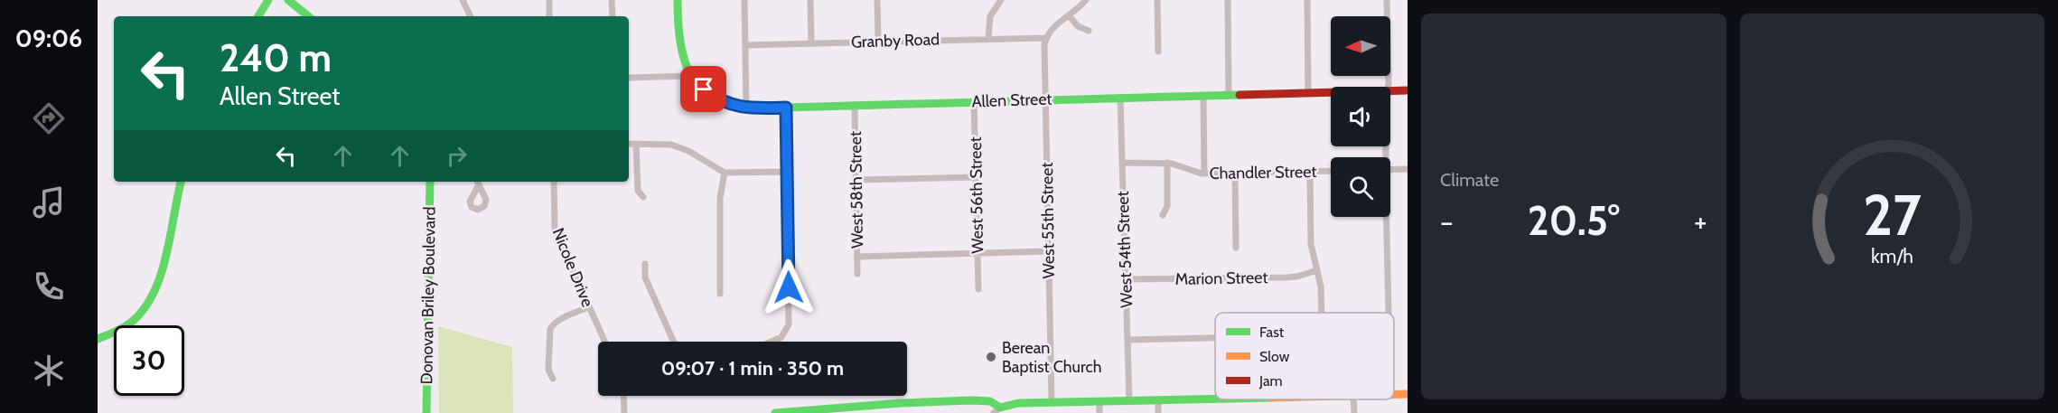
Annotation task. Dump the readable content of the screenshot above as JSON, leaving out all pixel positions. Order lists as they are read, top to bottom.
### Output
{
  "streets": {
    "street": [
      "Granby Road",
      "Allen Street",
      "Chandler Street",
      "West 58th Street",
      "West 56th Street",
      "West 55th Street",
      "West 54th Street",
      "Nicole Drive",
      "Marion Street",
      "Donovan Briley Boulevard"
    ]
  },
  "crossings": [
    ["Granby Road", "West 55th Street"],
    ["Allen Street", "West 58th Street"],
    ["Allen Street", "West 56th Street"],
    ["Allen Street", "West 55th Street"],
    ["Allen Street", "West 54th Street"],
    ["Chandler Street", "West 54th Street"],
    ["West 54th Street", "Marion Street"]
  ],
  "places": ["Berean Baptist Church"],
  "legend": ["Fast", "Slow", "Jam"],
  "north": "left",
  "page": {
    "tabs": "09:06",
    "tile": "Climate",
    "turn": ["240 m", "Allen Street"],
    "heat": ["−", "20.5°", "+"],
    "limit": "30",
    "trip": "09:07 · 1 min · 350 m",
    "gauge": ["27", "km/h"]
  }
}
